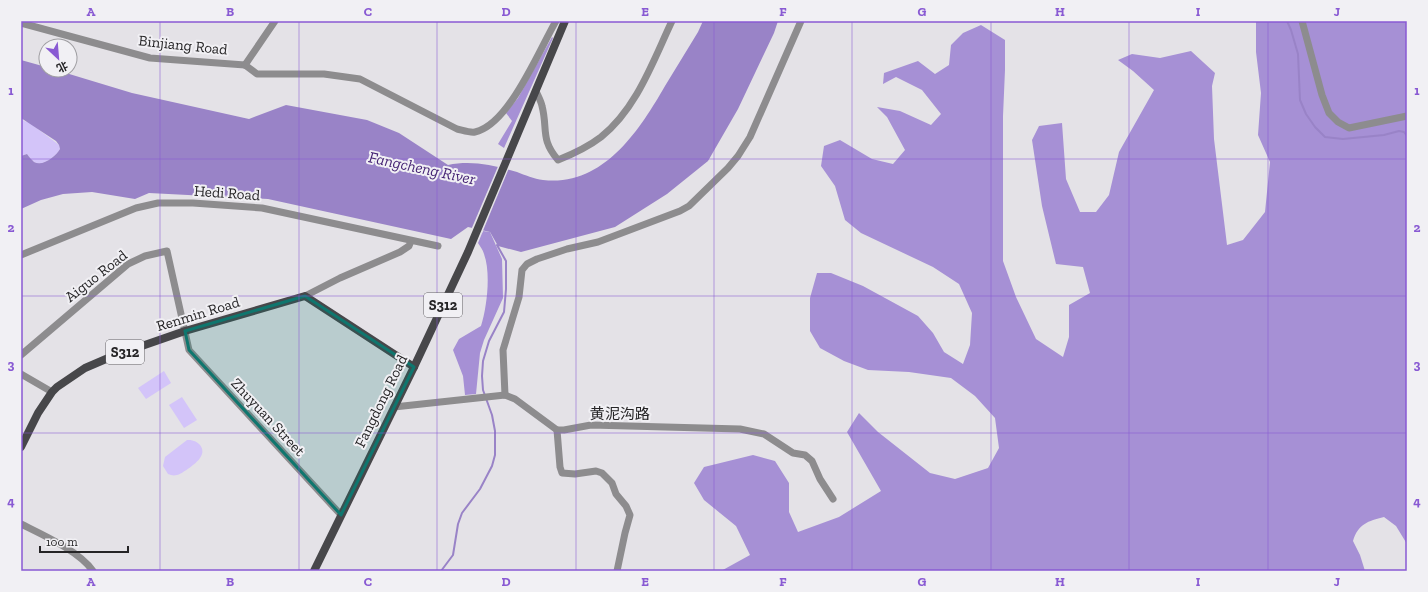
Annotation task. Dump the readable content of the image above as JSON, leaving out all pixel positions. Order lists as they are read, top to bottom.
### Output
{
  "streets": {
    "main road": ["S312", "Renmin Road", "Fangdong Road"],
    "street": [
      "Binjiang Road",
      "Hedi Road",
      "Aiguo Road",
      "黄泥沟路",
      "Zhuyuan Street"
    ]
  },
  "crossings": [
    ["Hedi Road", "Renmin Road"],
    ["Aiguo Road", "Renmin Road"],
    ["Aiguo Road", "Zhuyuan Street"],
    ["S312", "Fangdong Road"],
    ["Renmin Road", "Zhuyuan Street"],
    ["Fangdong Road", "Zhuyuan Street"]
  ],
  "water": ["Fangcheng River"],
  "scale_bar": "100 m",
  "north": "bottom right",
  "grid": {
    "columns": [
      "A",
      "B",
      "C",
      "D",
      "E",
      "F",
      "G",
      "H",
      "I",
      "J"
    ],
    "rows": [
      "1",
      "2",
      "3",
      "4"
    ]
  }
}
